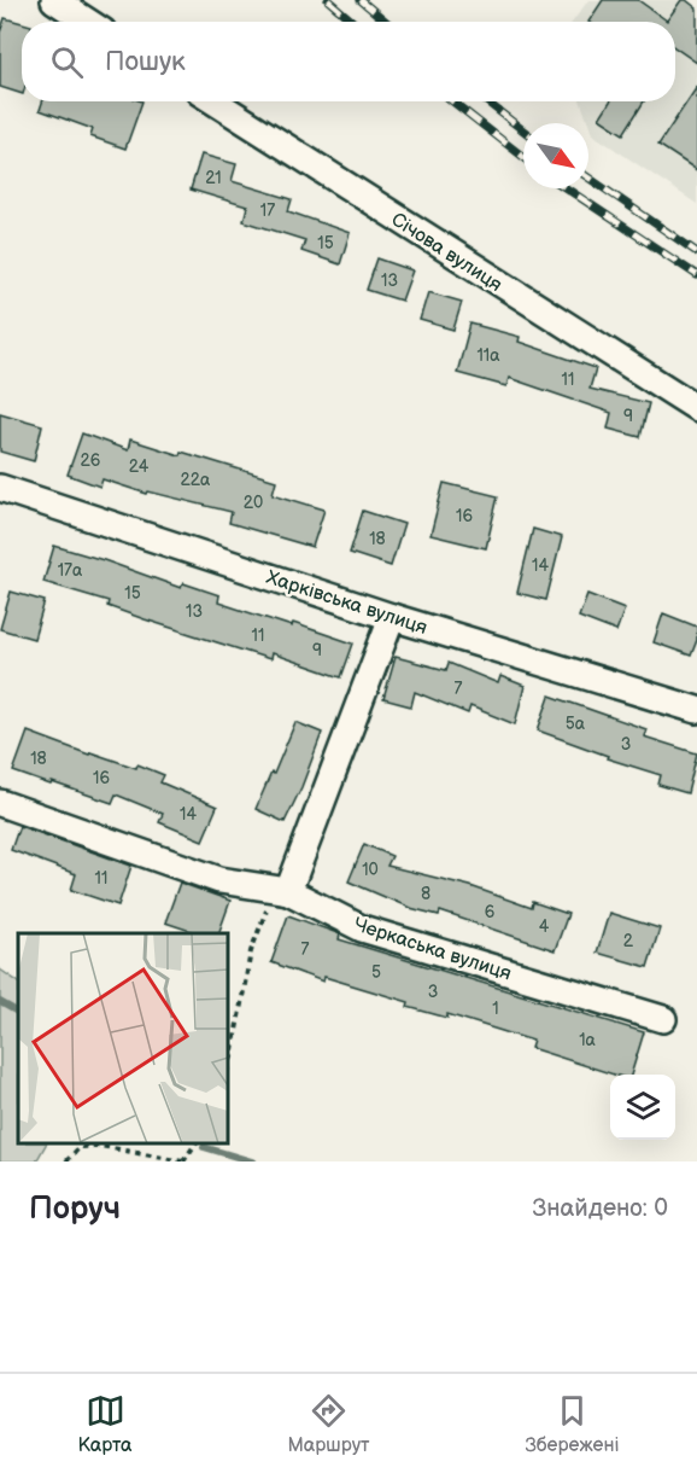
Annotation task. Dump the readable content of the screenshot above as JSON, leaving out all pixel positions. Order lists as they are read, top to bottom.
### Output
{
  "streets": {
    "street": ["Січова вулиця", "Харківська вулиця", "Черкаська вулиця"]
  },
  "house_numbers": [
    "21",
    "17",
    "15",
    "13",
    "11а",
    "11",
    "9",
    "26",
    "24",
    "22а",
    "20",
    "16",
    "18",
    "14",
    "17а",
    "15",
    "13",
    "11",
    "9",
    "7",
    "5а",
    "3",
    "18",
    "16",
    "14",
    "10",
    "11",
    "8",
    "6",
    "4",
    "2",
    "7",
    "5",
    "3",
    "1",
    "1а"
  ],
  "north": "bottom right",
  "page": {
    "search": "Пошук",
    "heading": ["Поруч", "Знайдено: 0"],
    "nav": ["Карта", "Маршрут", "Збережені"]
  }
}
